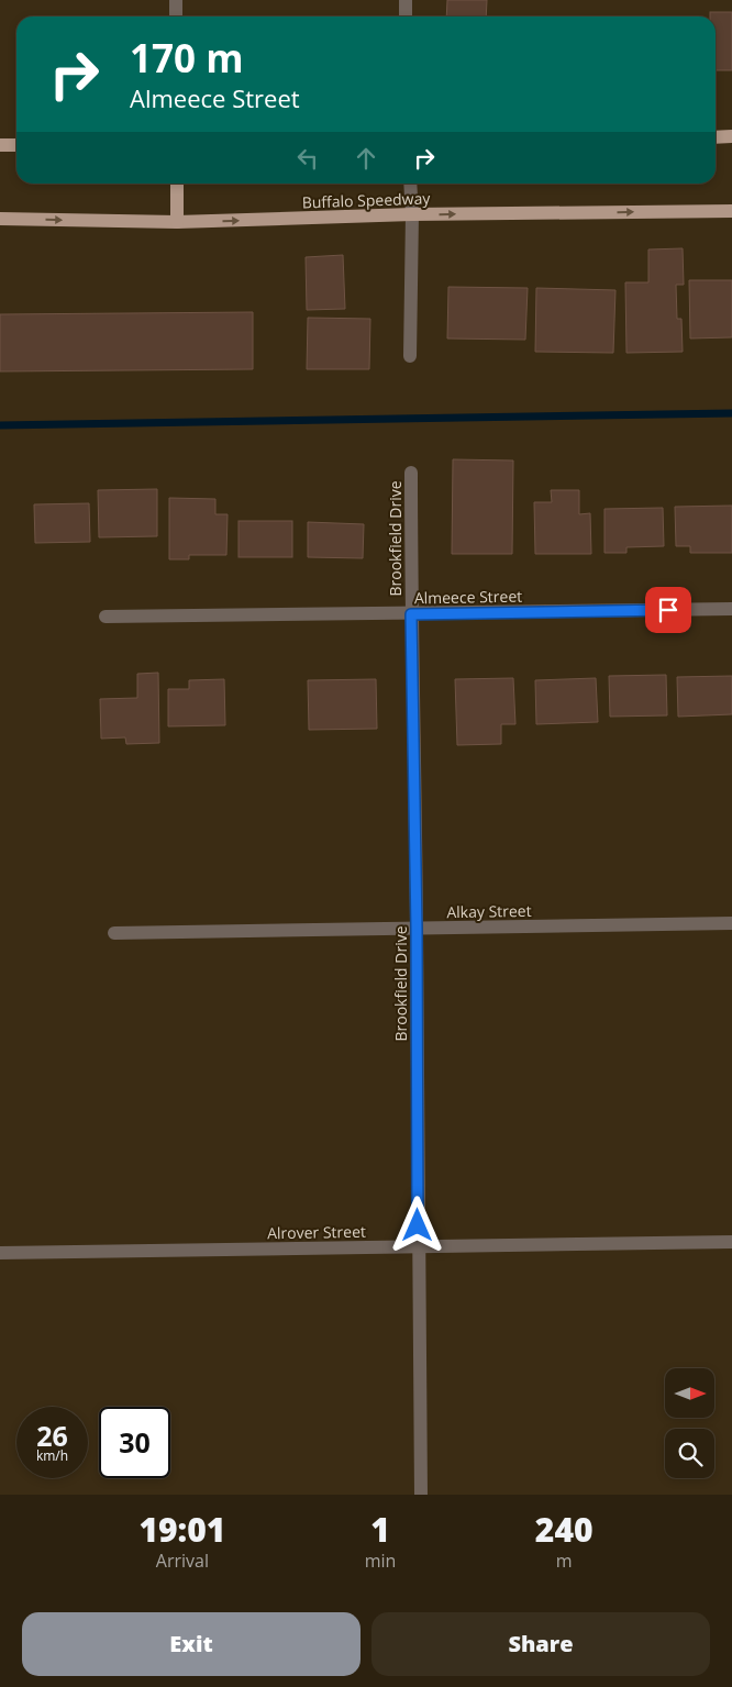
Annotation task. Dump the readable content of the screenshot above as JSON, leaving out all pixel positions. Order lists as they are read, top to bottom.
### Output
{
  "streets": {
    "main road": ["Buffalo Speedway"],
    "street": [
      "Brookfield Drive",
      "Almeece Street",
      "Alkay Street",
      "Alrover Street"
    ]
  },
  "crossings": [
    ["Brookfield Drive", "Almeece Street"],
    ["Brookfield Drive", "Alkay Street"],
    ["Brookfield Drive", "Alrover Street"]
  ],
  "one_way": ["Buffalo Speedway"],
  "north": "right",
  "page": {
    "turn": ["170 m", "Almeece Street"],
    "speed": "26 km/h",
    "limit": "30",
    "eta": [
      "19:01",
      "Arrival",
      "1",
      "min",
      "240",
      "m"
    ],
    "buttons": ["Exit", "Share"]
  }
}
